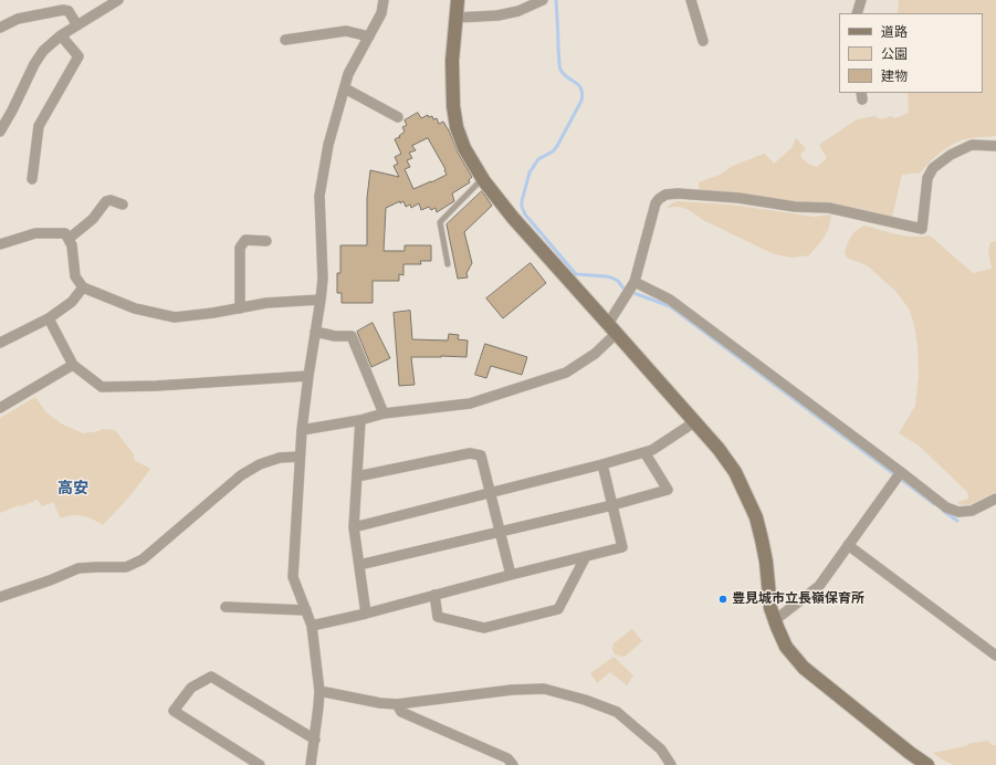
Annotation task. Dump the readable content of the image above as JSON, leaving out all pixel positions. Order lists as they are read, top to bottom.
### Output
{
  "districts": ["高安"],
  "places": ["豊見城市立長嶺保育所"],
  "legend": ["道路", "公園", "建物"]
}
